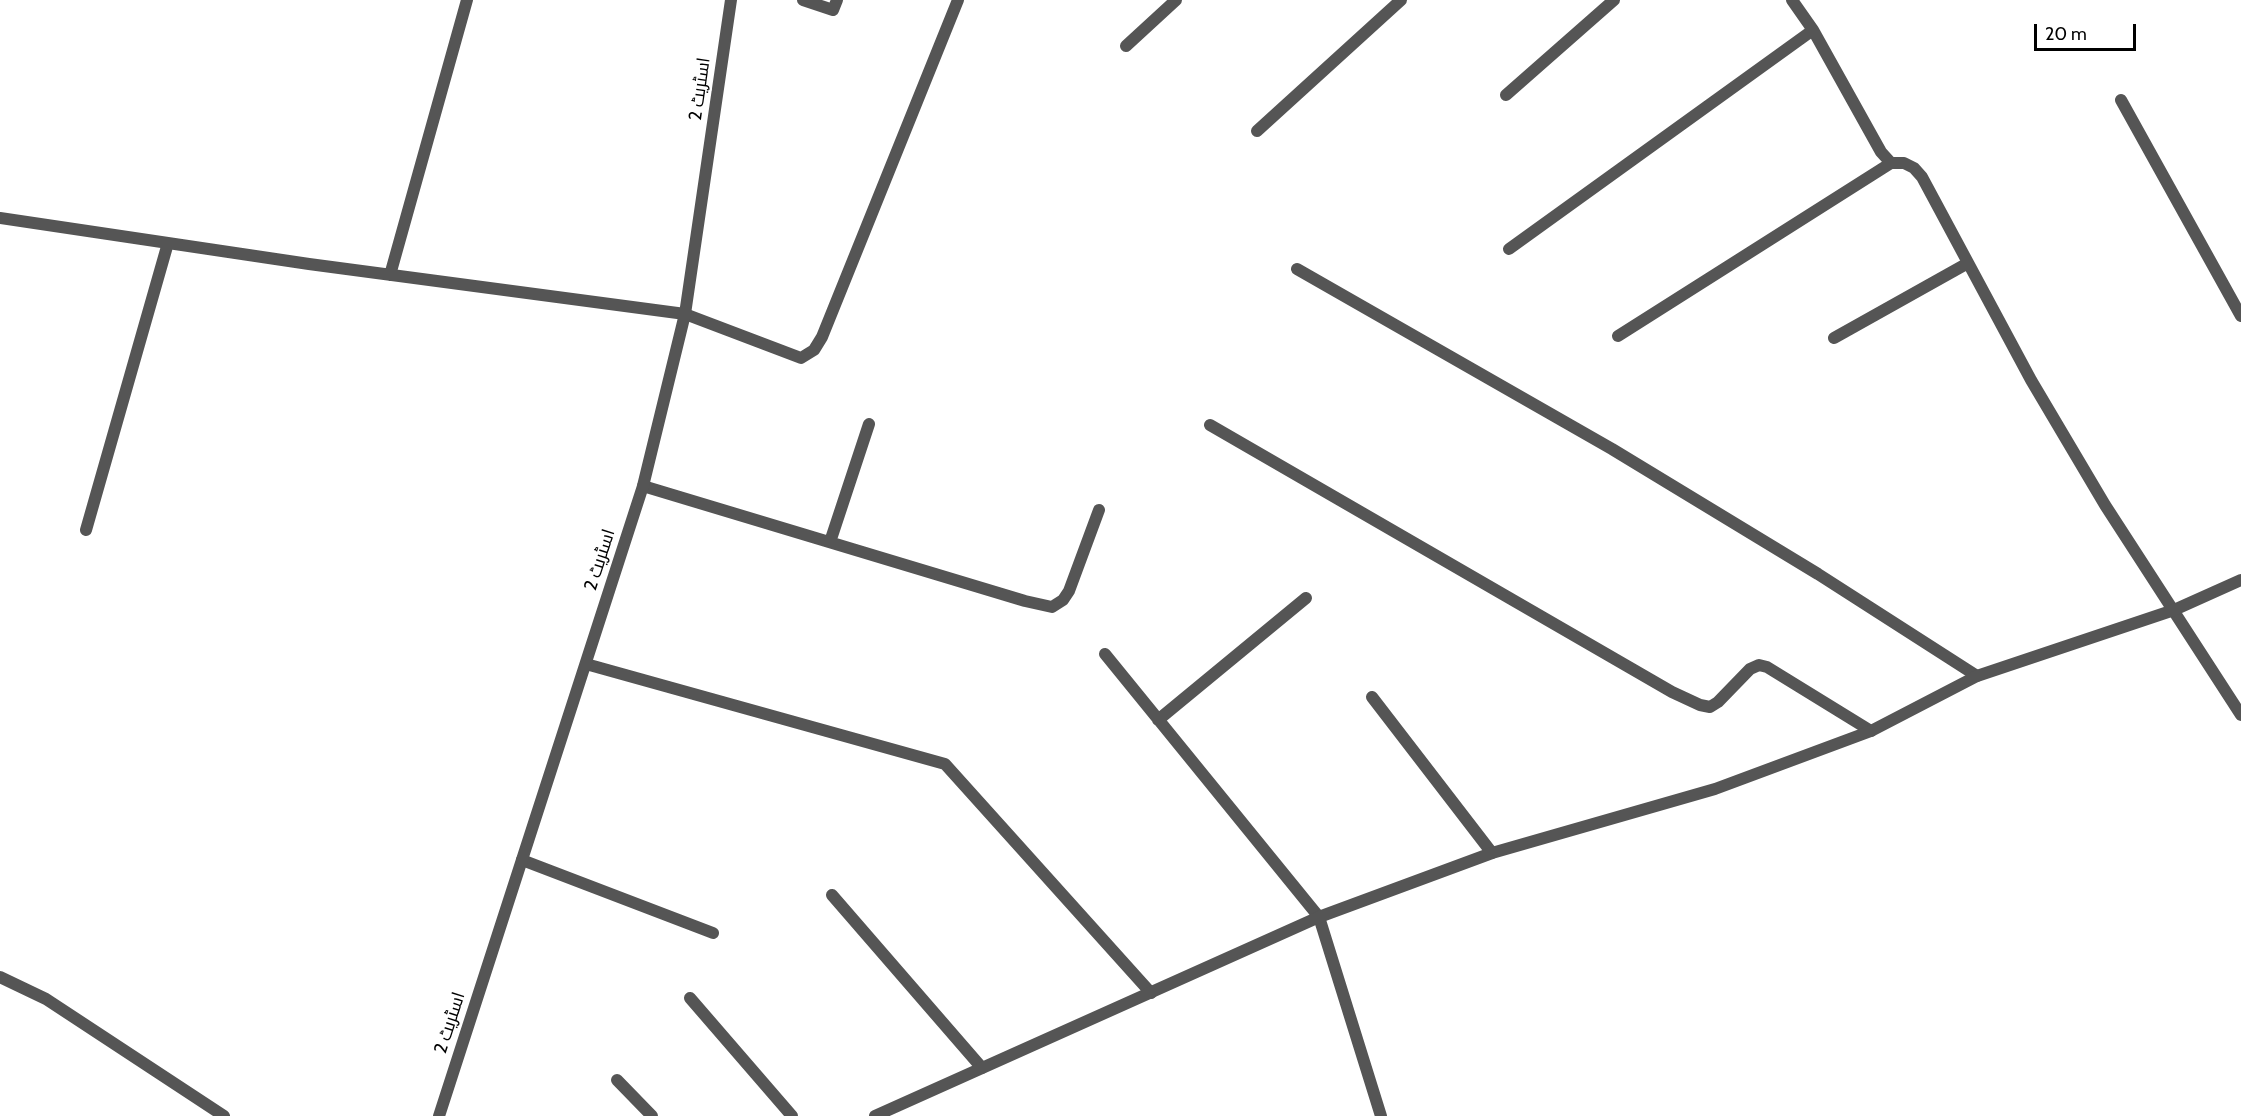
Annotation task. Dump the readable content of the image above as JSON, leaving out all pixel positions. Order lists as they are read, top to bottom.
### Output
{
  "streets": {
    "street": ["اسٹریٹ 2"]
  },
  "scale_bar": "20 m"
}
